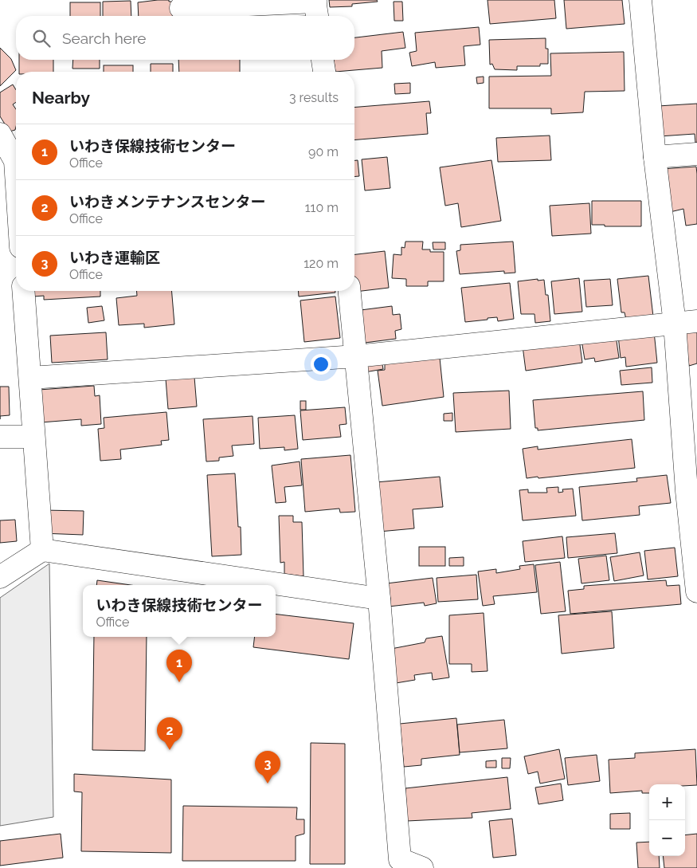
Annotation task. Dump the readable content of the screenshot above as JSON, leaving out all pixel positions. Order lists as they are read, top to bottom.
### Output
{
  "page": {
    "search": "Search here",
    "heading": ["Nearby", "3 results"],
    "list": [
      {
        "mark": "1",
        "name": "いわき保線技術センター",
        "note": "Office",
        "value": "90 m"
      },
      {
        "mark": "2",
        "name": "いわきメンテナンスセンター",
        "note": "Office",
        "value": "110 m"
      },
      {
        "mark": "3",
        "name": "いわき運輸区",
        "note": "Office",
        "value": "120 m"
      }
    ],
    "popup": ["いわき保線技術センター", "Office"],
    "pins": ["1", "2", "3"],
    "map_buttons": ["+", "−"]
  }
}
